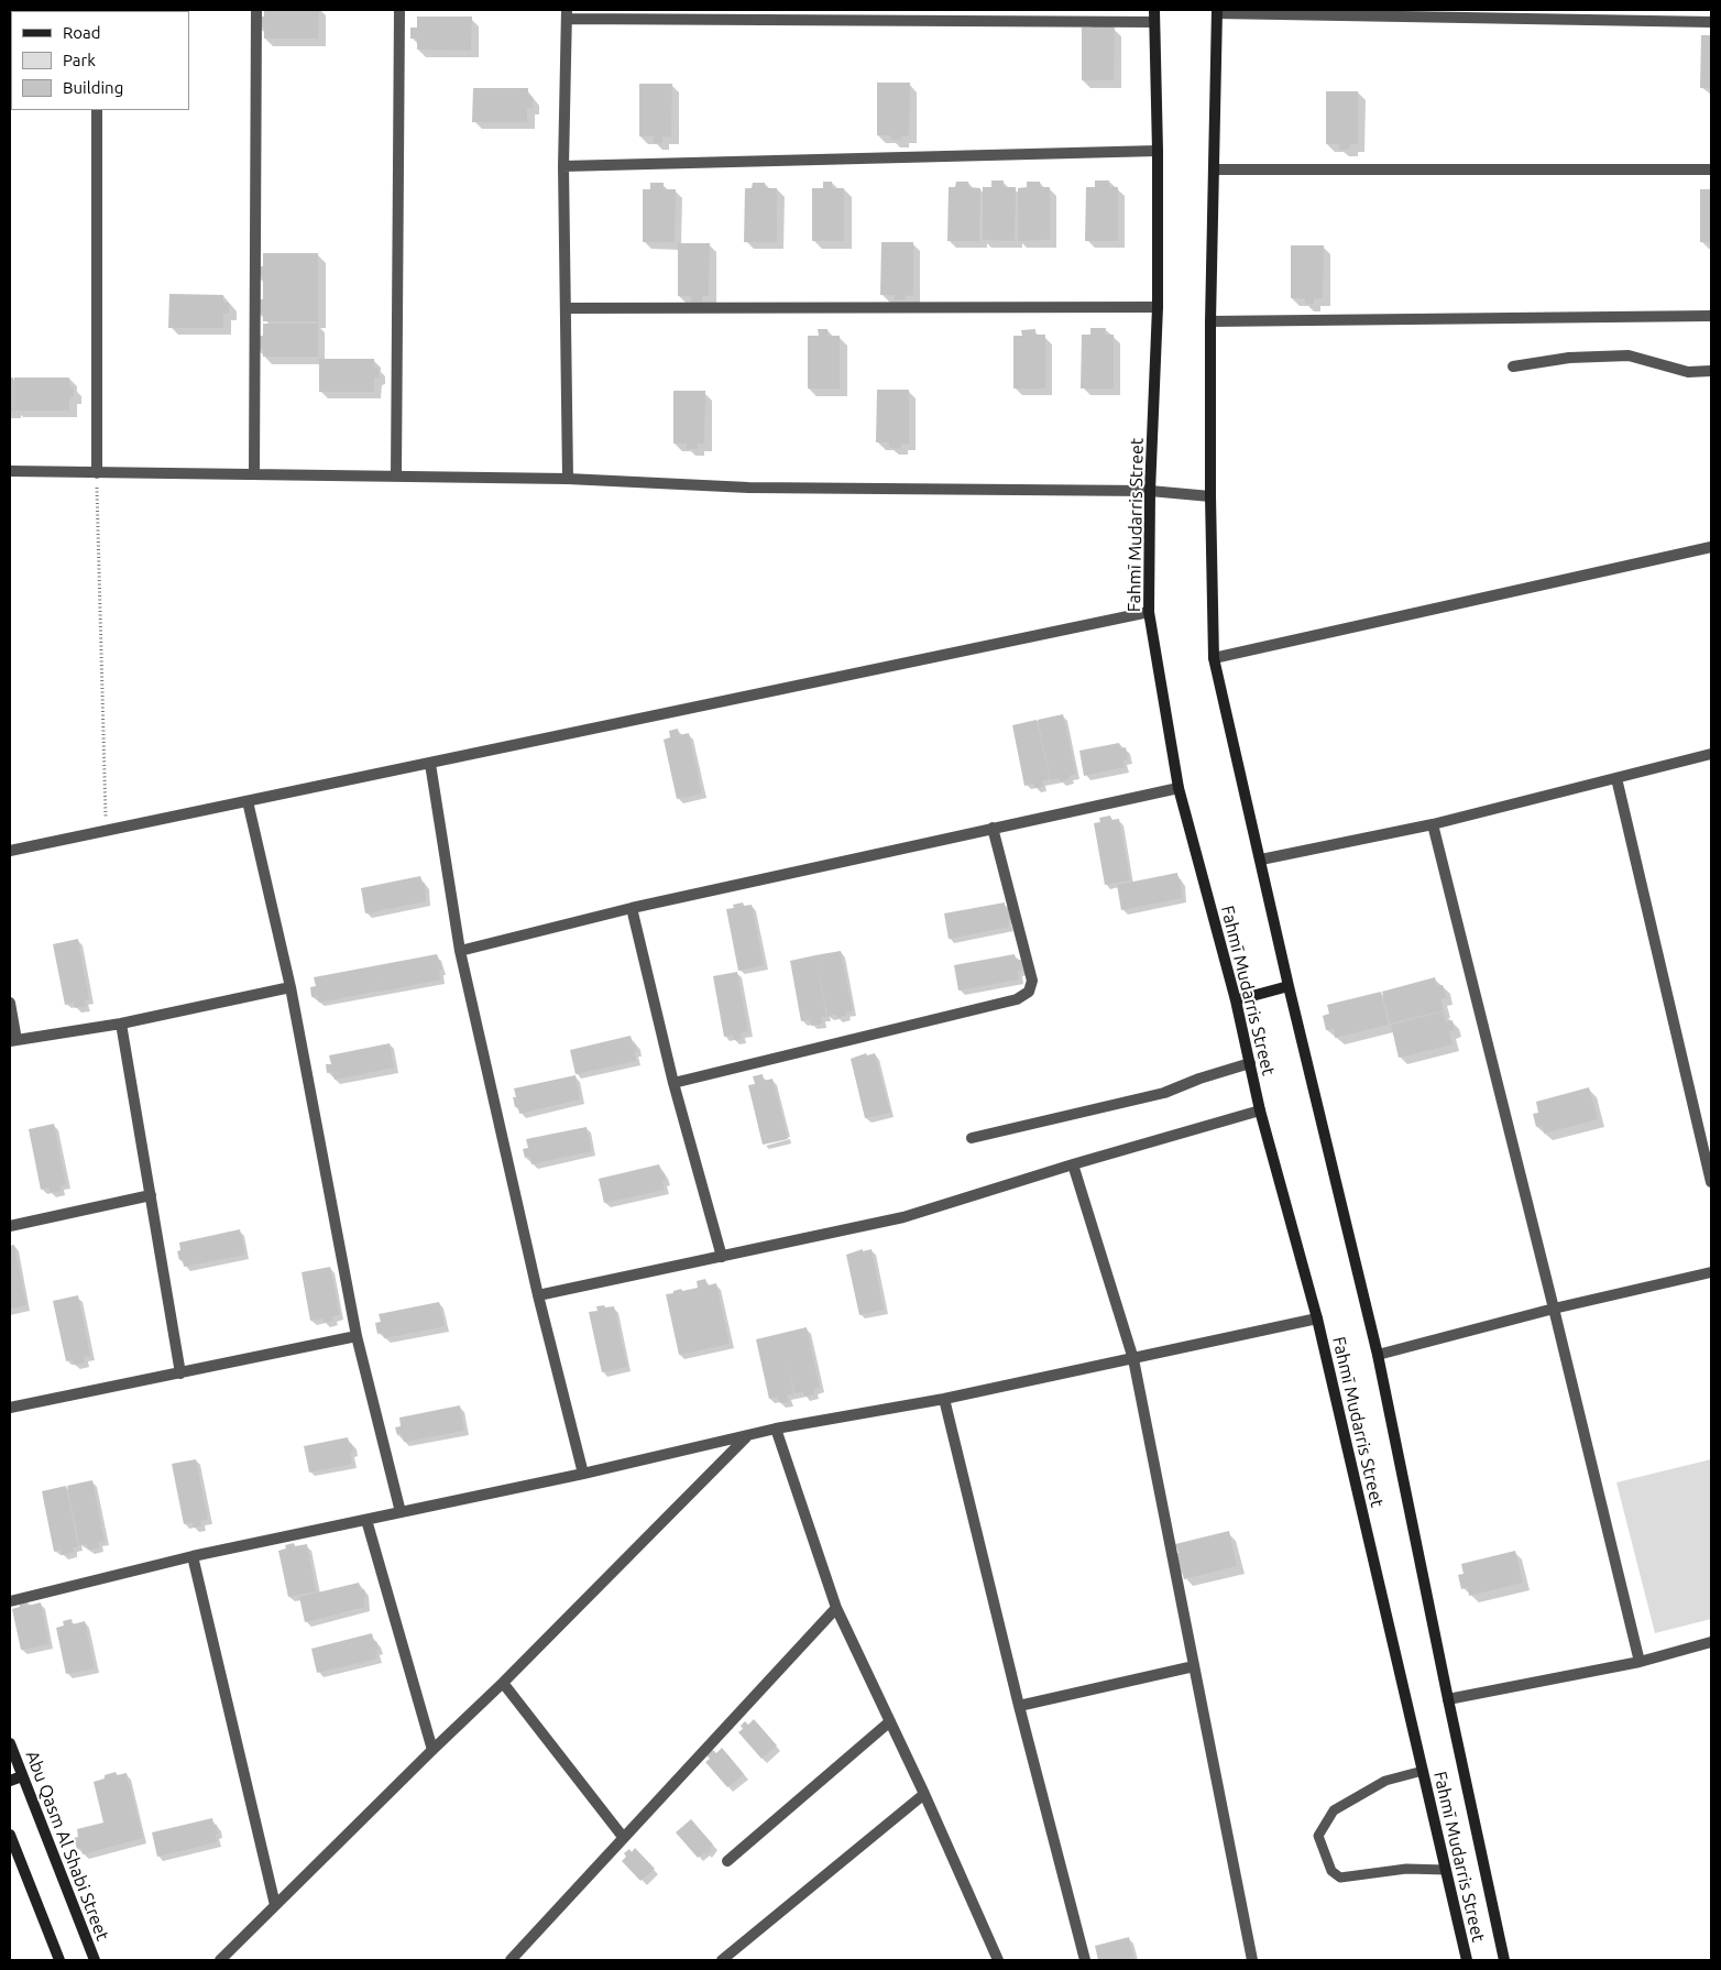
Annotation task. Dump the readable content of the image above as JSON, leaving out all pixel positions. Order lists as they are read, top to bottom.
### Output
{
  "streets": {
    "street": ["Fahmī Mudarris Street", "Abu Qasm Al Shabi Street"]
  },
  "legend": ["Road", "Park", "Building"]
}
